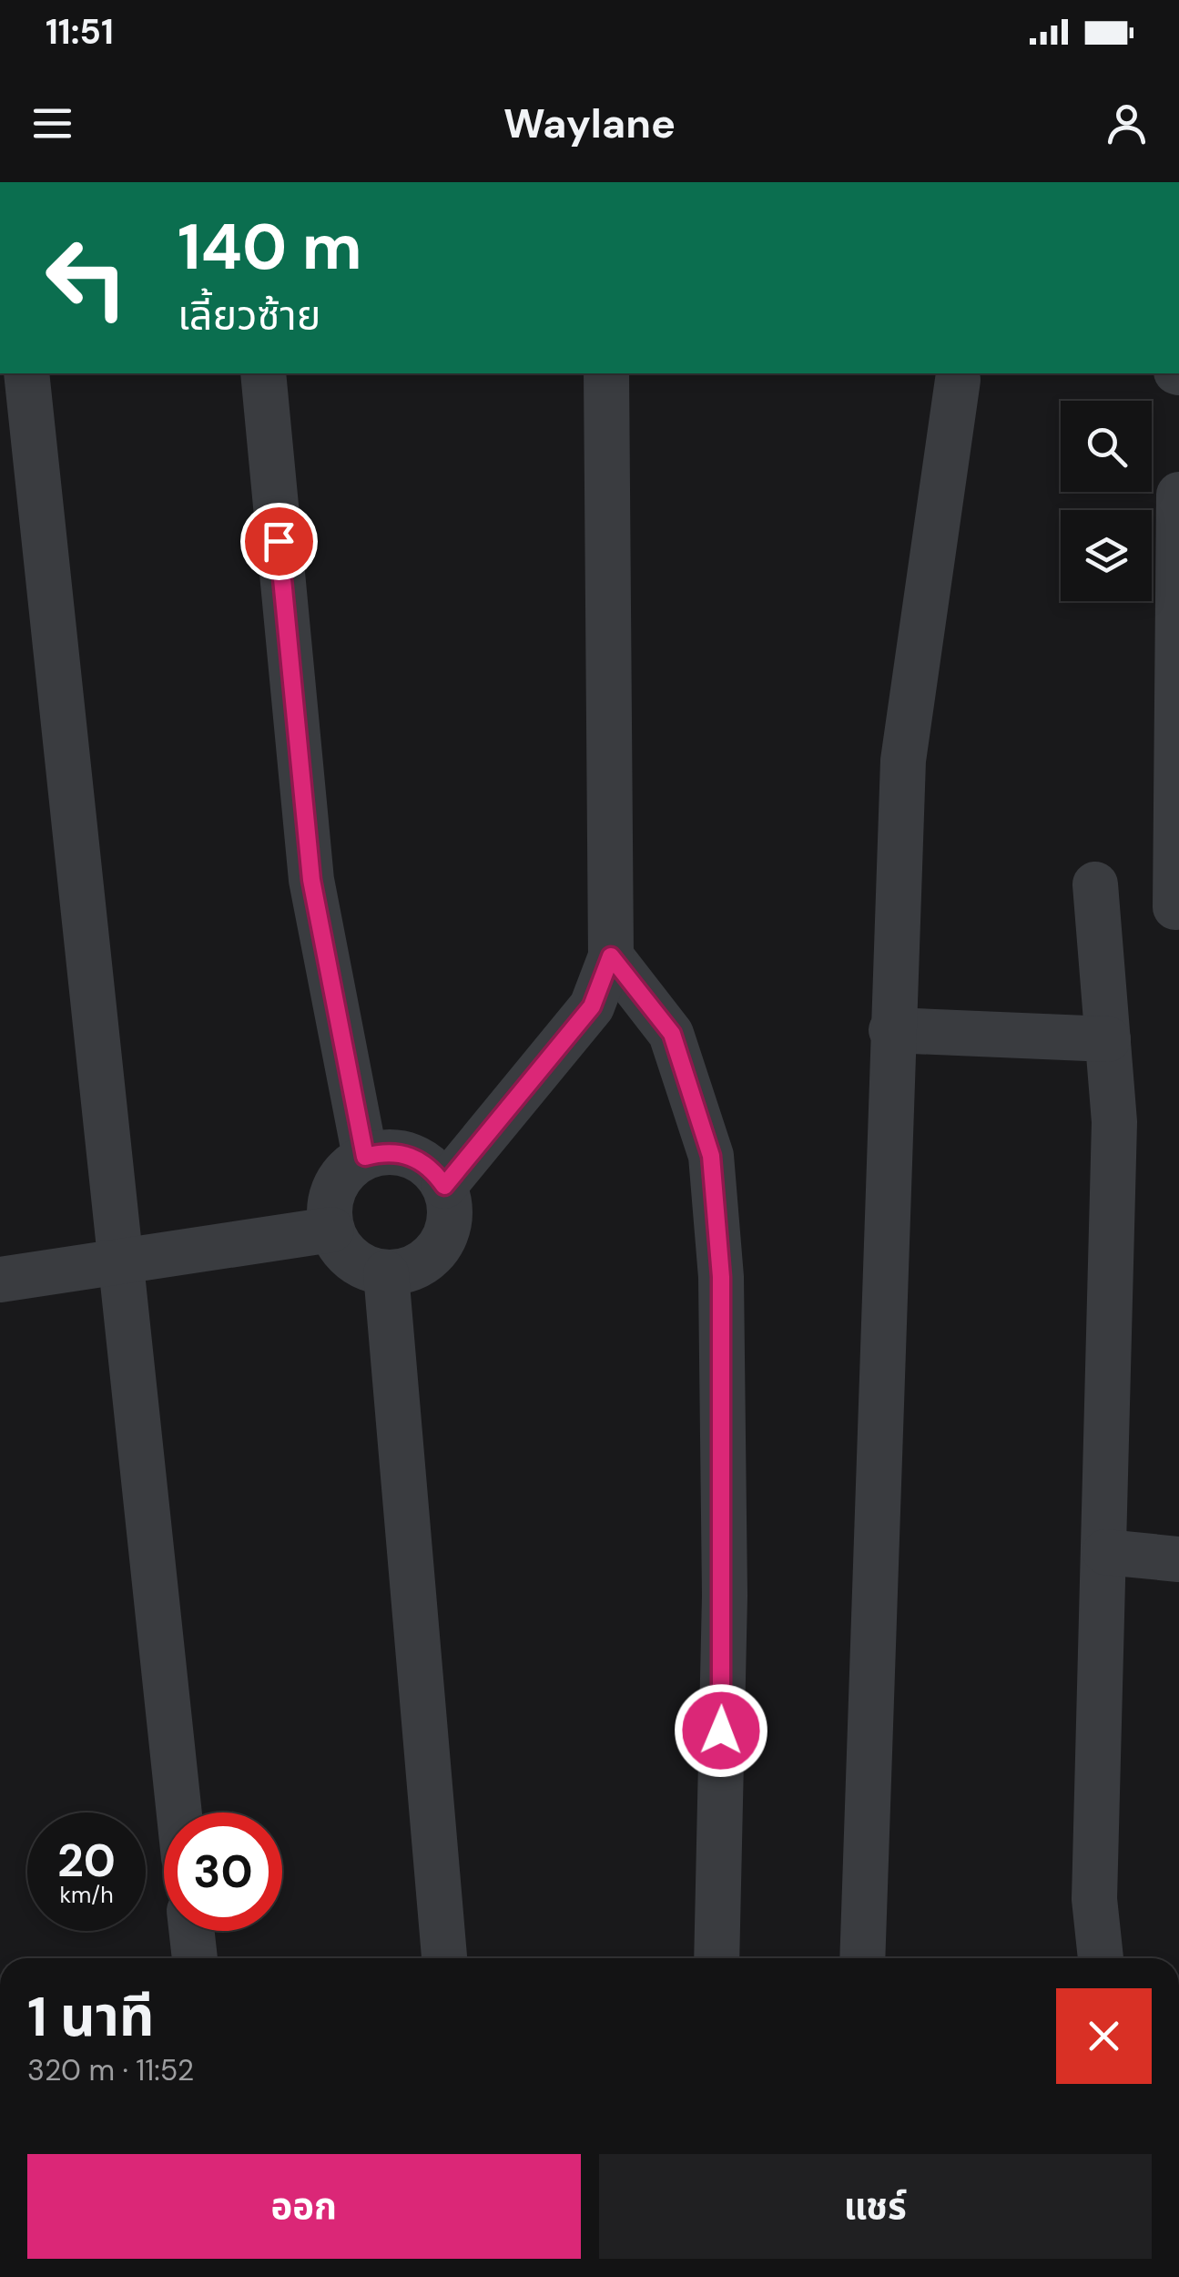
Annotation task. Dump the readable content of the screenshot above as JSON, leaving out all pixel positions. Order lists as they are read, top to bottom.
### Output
{
  "page": {
    "status": "11:51",
    "header": "Waylane",
    "turn": ["140 m", "เลี้ยวซ้าย"],
    "speed": "20 km/h",
    "limit": "30",
    "heading": ["1 นาที", "320 m · 11:52"],
    "buttons": ["ออก", "แชร์"]
  }
}
